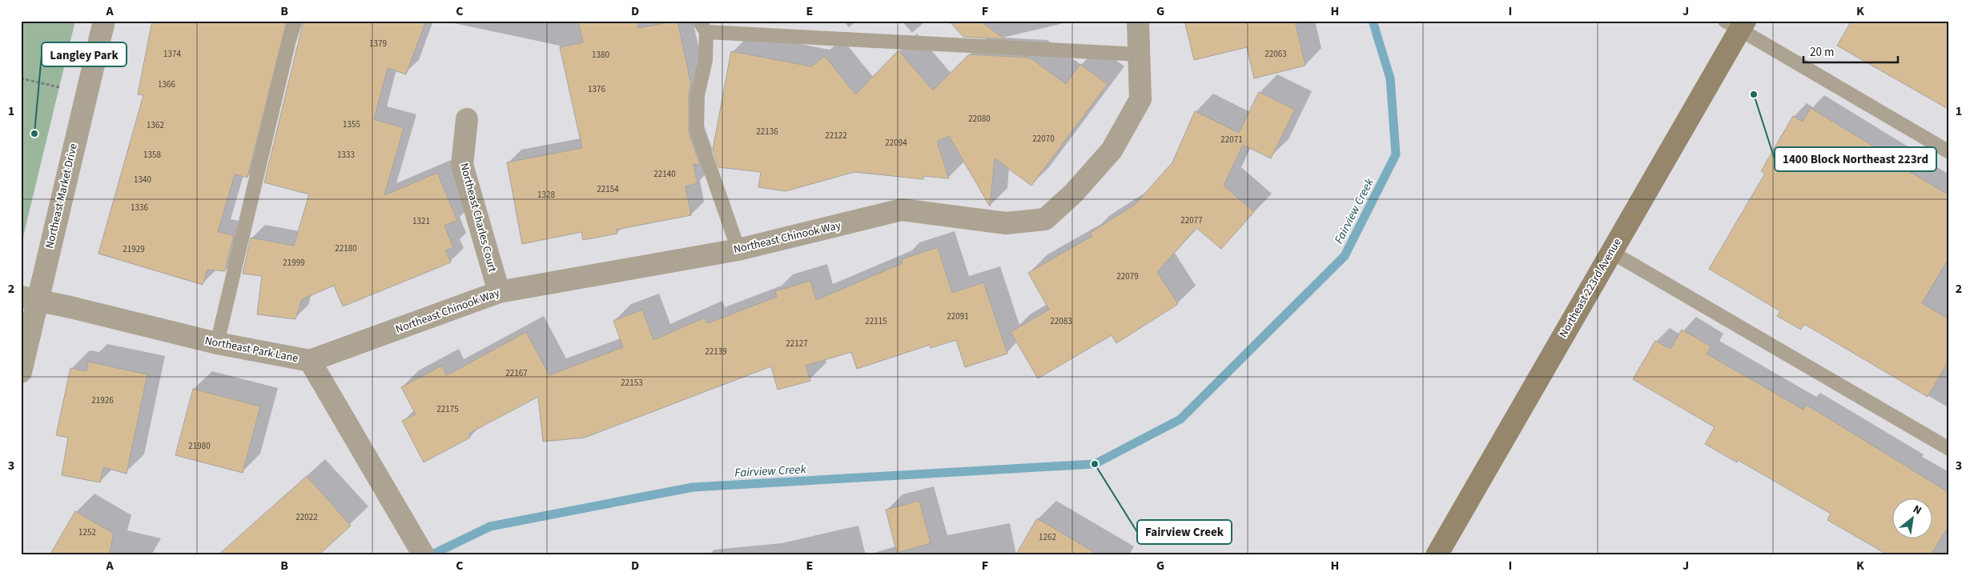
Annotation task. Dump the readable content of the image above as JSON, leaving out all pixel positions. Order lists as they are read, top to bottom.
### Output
{
  "streets": {
    "main road": ["Northeast 223rd Avenue"],
    "street": [
      "Northeast Market Drive",
      "Northeast Charles Court",
      "Northeast Chinook Way",
      "Northeast Park Lane"
    ]
  },
  "crossings": [
    ["Northeast Market Drive", "Northeast Park Lane"],
    ["Northeast Charles Court", "Northeast Chinook Way"],
    ["Northeast Chinook Way", "Northeast Park Lane"]
  ],
  "water": ["Fairview Creek"],
  "places": ["1400 Block Northeast 223rd", "Langley Park", "Fairview Creek"],
  "house_numbers": [
    "1379",
    "1374",
    "22063",
    "1380",
    "1366",
    "1376",
    "22080",
    "1355",
    "1362",
    "22136",
    "22122",
    "22070",
    "22071",
    "22094",
    "1358",
    "1333",
    "22140",
    "1340",
    "22154",
    "1328",
    "1336",
    "22077",
    "1321",
    "22180",
    "21929",
    "21999",
    "22079",
    "22091",
    "22115",
    "22083",
    "22127",
    "22139",
    "22167",
    "22153",
    "21926",
    "22175",
    "21980",
    "22022",
    "1252",
    "1262"
  ],
  "scale_bar": "20 m",
  "north": "top right",
  "grid": {
    "columns": [
      "A",
      "B",
      "C",
      "D",
      "E",
      "F",
      "G",
      "H",
      "I",
      "J",
      "K"
    ],
    "rows": ["1", "2", "3"]
  }
}
